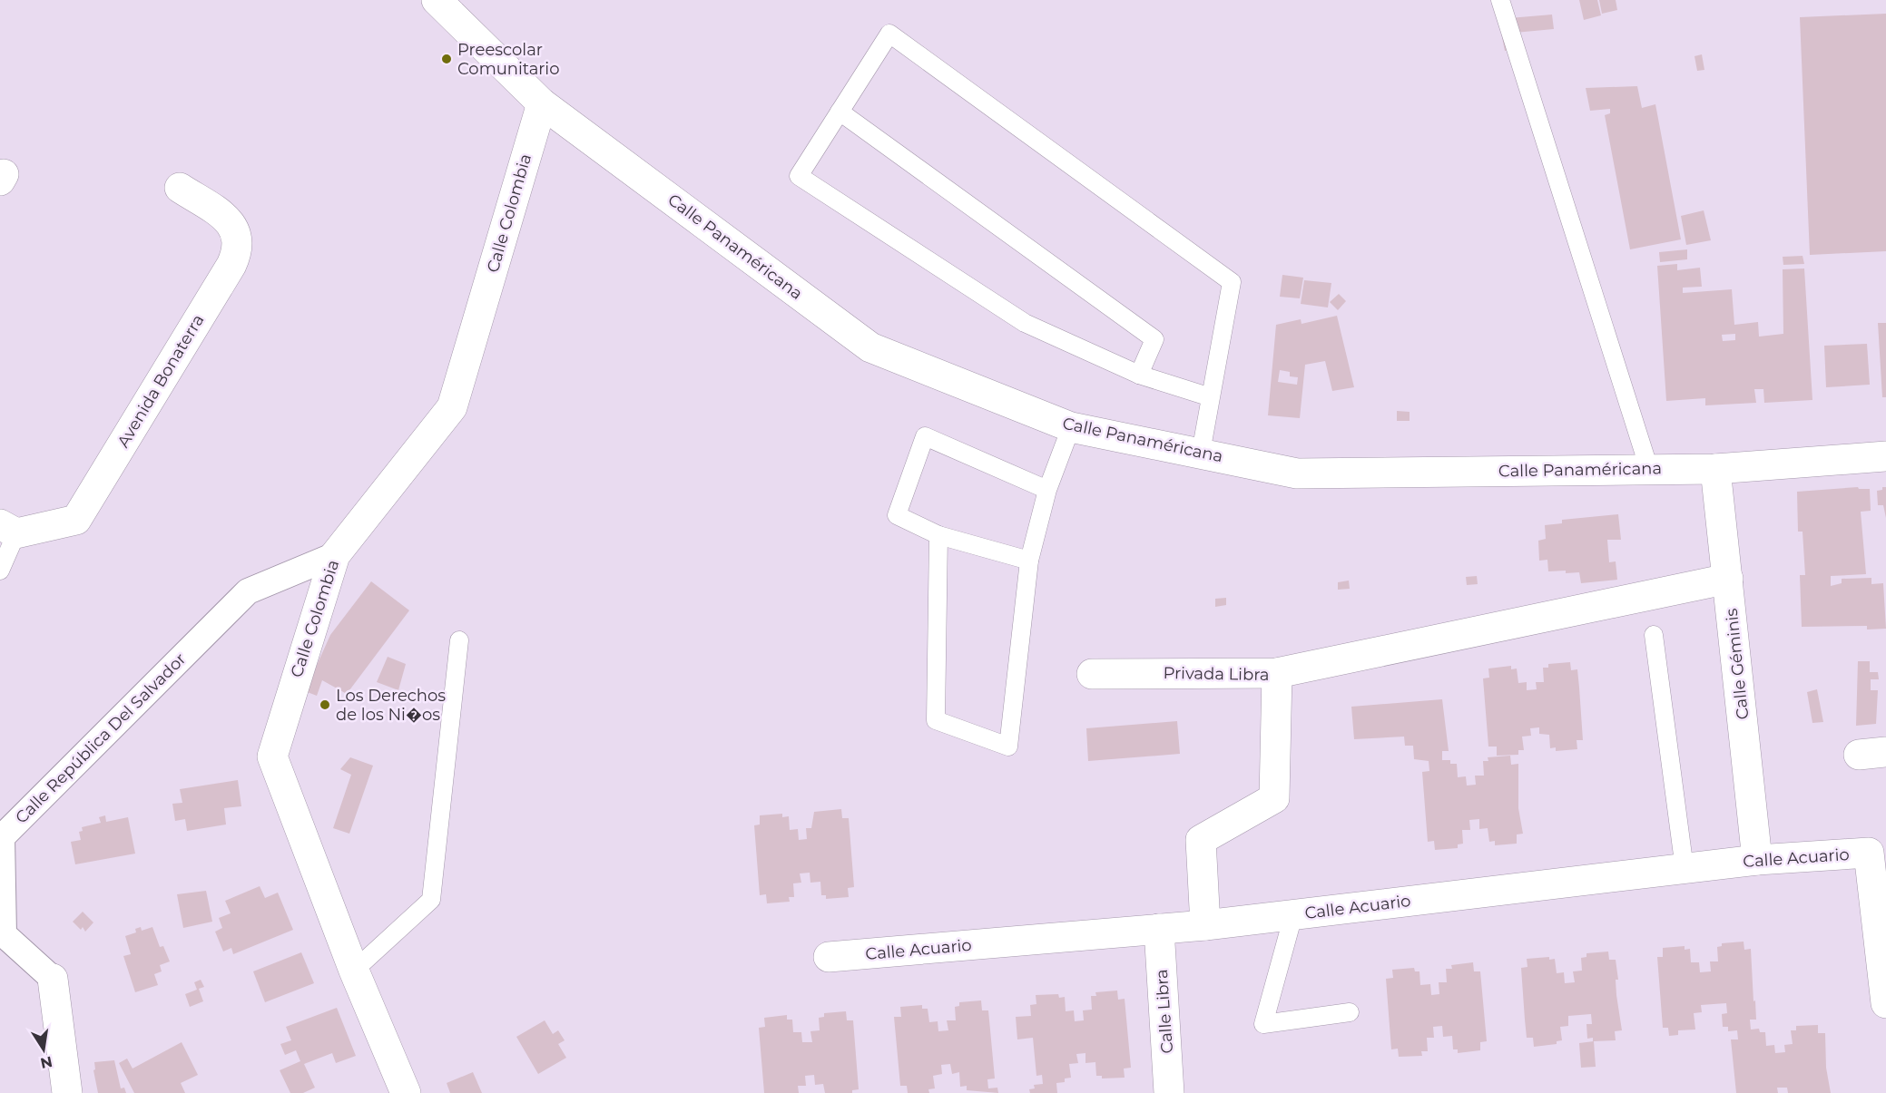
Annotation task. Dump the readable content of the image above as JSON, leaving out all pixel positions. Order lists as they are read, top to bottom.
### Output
{
  "streets": {
    "street": [
      "Calle Colombia",
      "Calle Panaméricana",
      "Avenida Bonaterra",
      "Calle Géminis",
      "Privada Libra",
      "Calle República Del Salvador",
      "Calle Acuario",
      "Calle Libra"
    ]
  },
  "crossings": [
    ["Calle Colombia", "Calle Panaméricana"],
    ["Calle Colombia", "Calle República Del Salvador"],
    ["Calle Panaméricana", "Calle Géminis"],
    ["Calle Géminis", "Calle Acuario"],
    ["Privada Libra", "Calle Acuario"],
    ["Calle Acuario", "Calle Libra"]
  ],
  "places": ["Preescolar Comunitario", "Los Derechos de los Ni�os"],
  "north": "bottom"
}
